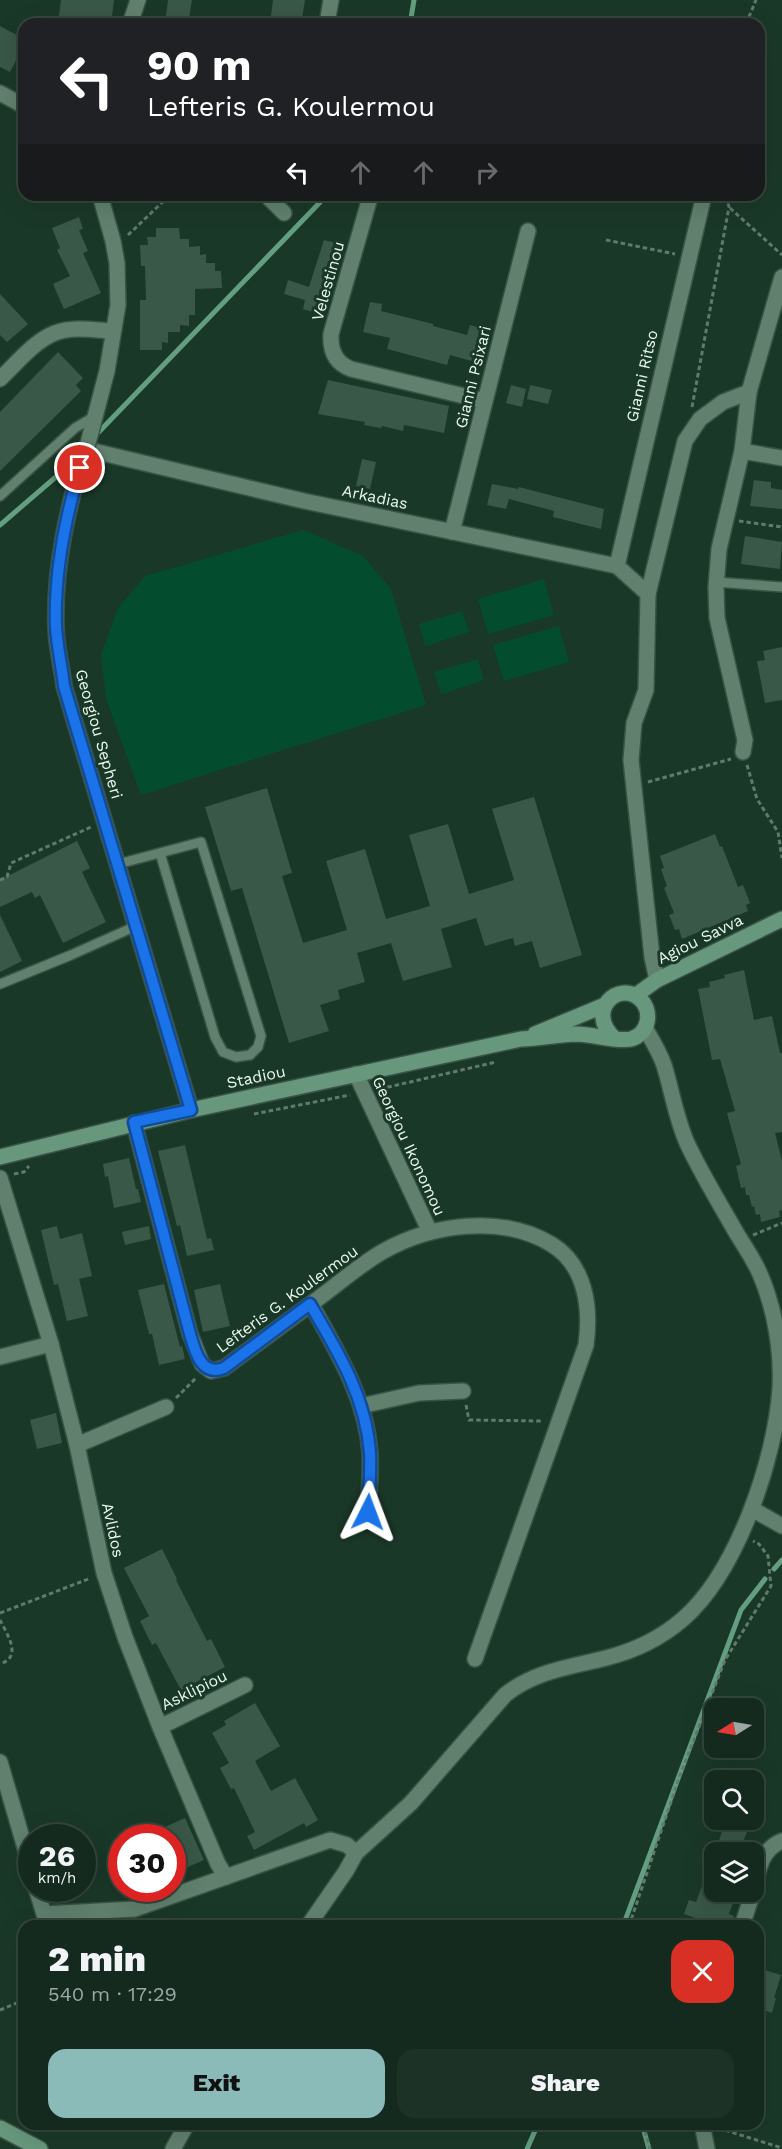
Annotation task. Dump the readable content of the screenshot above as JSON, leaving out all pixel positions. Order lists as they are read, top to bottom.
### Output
{
  "streets": {
    "street": [
      "Velestinou",
      "Gianni Ritso",
      "Gianni Psixari",
      "Arkadias",
      "Georgiou Sepheri",
      "Agiou Savva",
      "Stadiou",
      "Georgiou Ikonomou",
      "Lefteris G. Koulermou",
      "Avlidos",
      "Asklipiou"
    ]
  },
  "crossings": [
    ["Velestinou", "Gianni Psixari"],
    ["Gianni Ritso", "Arkadias"],
    ["Gianni Psixari", "Arkadias"],
    ["Arkadias", "Georgiou Sepheri"],
    ["Georgiou Sepheri", "Stadiou"],
    ["Agiou Savva", "Stadiou"],
    ["Stadiou", "Georgiou Ikonomou"],
    ["Stadiou", "Lefteris G. Koulermou"],
    ["Georgiou Ikonomou", "Lefteris G. Koulermou"],
    ["Avlidos", "Asklipiou"]
  ],
  "north": "left",
  "page": {
    "turn": ["90 m", "Lefteris G. Koulermou"],
    "speed": "26 km/h",
    "limit": "30",
    "heading": ["2 min", "540 m · 17:29"],
    "buttons": ["Exit", "Share"]
  }
}
